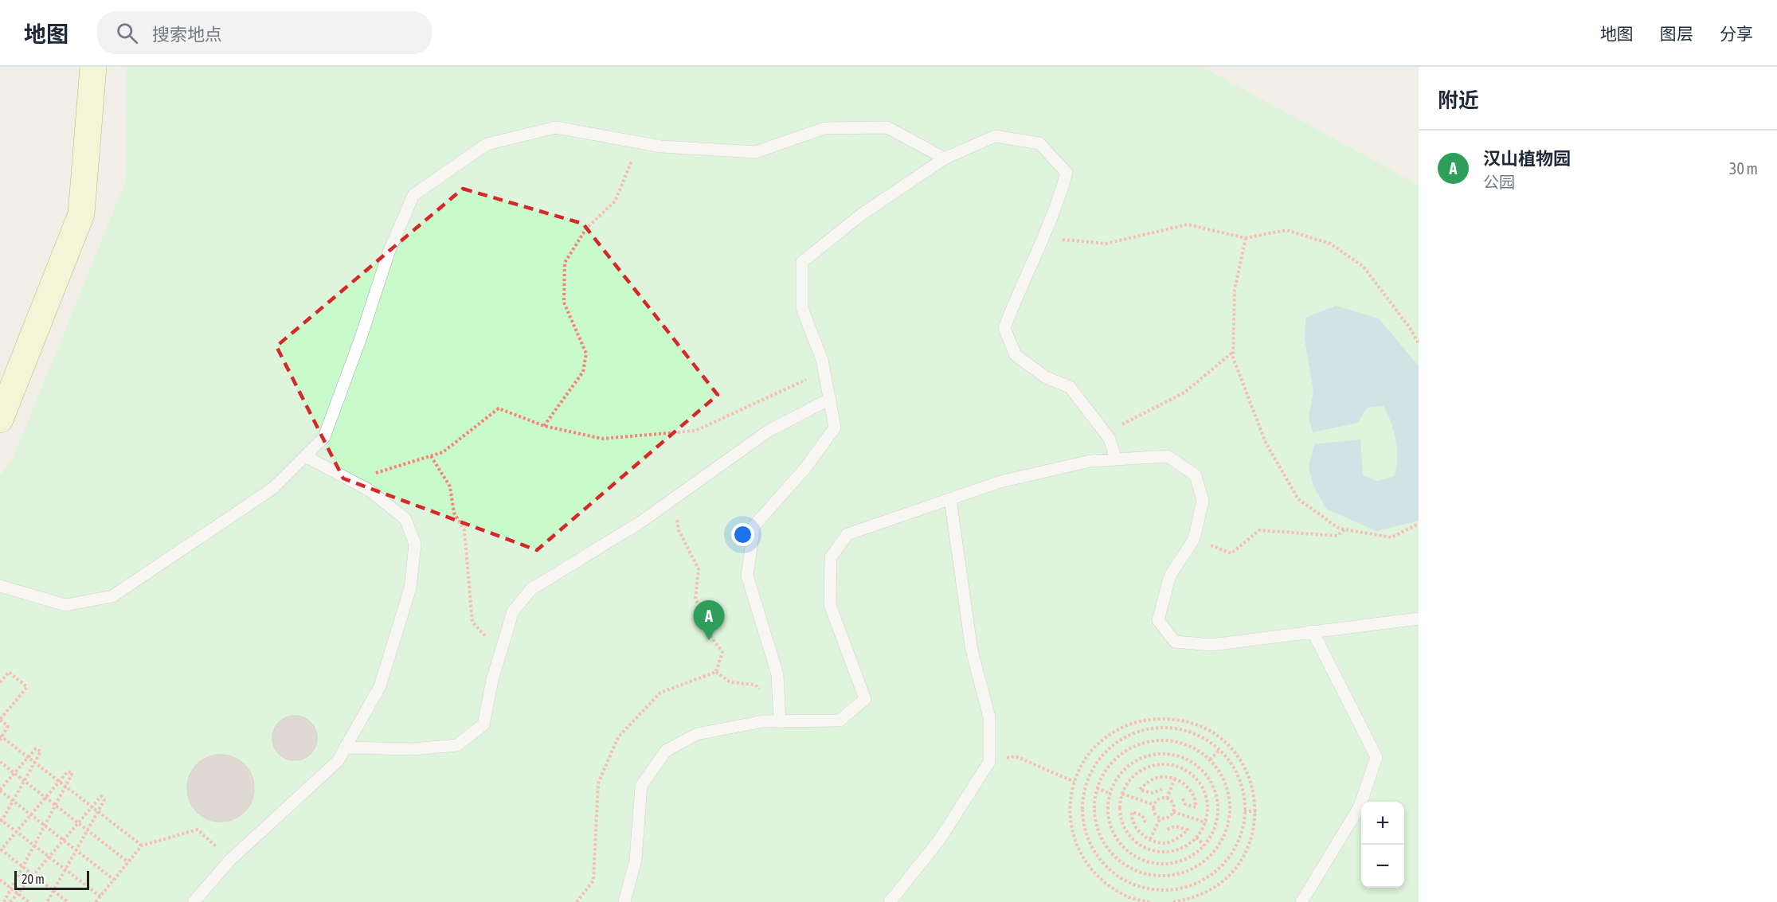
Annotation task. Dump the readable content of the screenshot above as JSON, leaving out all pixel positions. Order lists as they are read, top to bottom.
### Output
{
  "scale_bar": "20 m",
  "page": {
    "header": "地图",
    "search": "搜索地点",
    "nav": ["地图", "图层", "分享"],
    "heading": "附近",
    "list": [
      {
        "mark": "A",
        "name": "汉山植物园",
        "note": "公园",
        "value": "30 m"
      }
    ],
    "pins": "A",
    "map_buttons": ["+", "−"],
    "scale": "20 m"
  }
}
